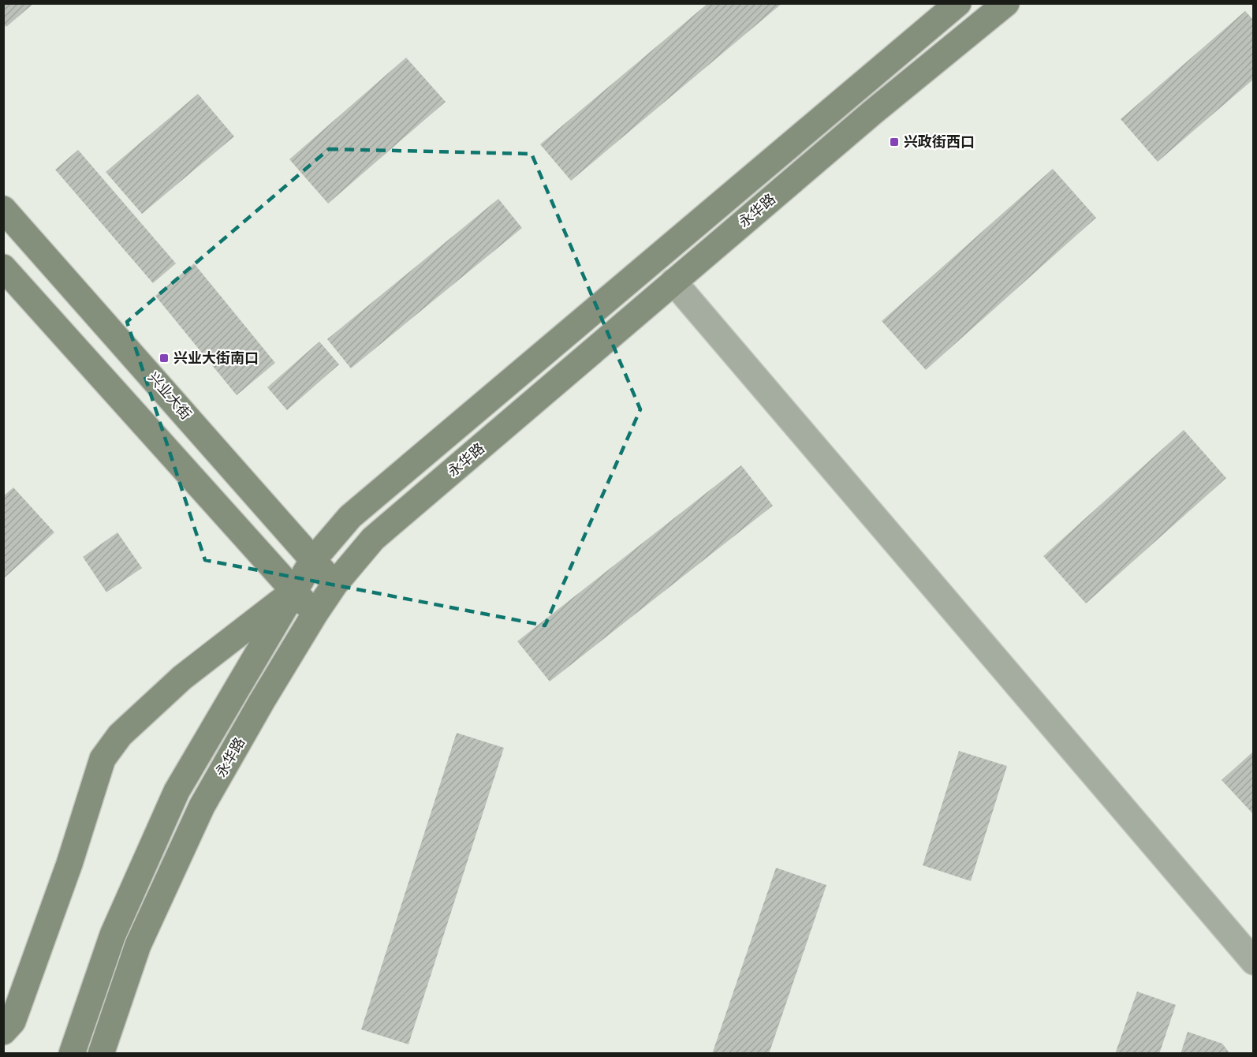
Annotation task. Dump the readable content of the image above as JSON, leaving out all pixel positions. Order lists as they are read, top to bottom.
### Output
{
  "streets": {
    "main road": ["永华路", "兴业大街"]
  },
  "crossings": [
    ["永华路", "兴业大街"]
  ],
  "places": {
    "transit": ["兴政街西口", "兴业大街南口"]
  }
}
